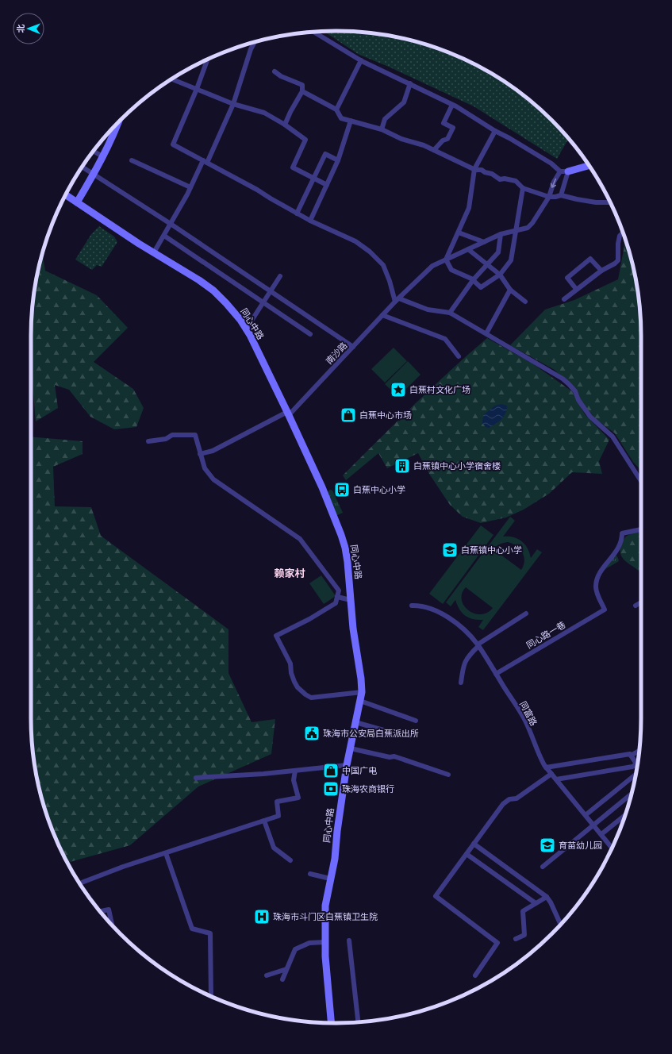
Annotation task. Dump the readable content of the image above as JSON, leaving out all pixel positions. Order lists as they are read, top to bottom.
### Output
{
  "streets": {
    "street": [
      "同心中路",
      "南沙路",
      "同心路一巷",
      "同富路"
    ]
  },
  "crossings": [
    ["同心中路", "南沙路"],
    ["同心路一巷", "同富路"]
  ],
  "districts": ["赖家村"],
  "places": {
    "place": ["白蕉村文化广场"],
    "shop": ["白蕉中心市场", "中国广电"],
    "building": ["白蕉镇中心小学宿舍楼"],
    "bus stop": ["白蕉中心小学"],
    "school or university": ["白蕉镇中心小学", "育苗幼儿园"],
    "public building": ["珠海市公安局白蕉派出所"],
    "bank": ["珠海农商银行"],
    "hospital": ["珠海市斗门区白蕉镇卫生院"]
  },
  "north": "left"
}
